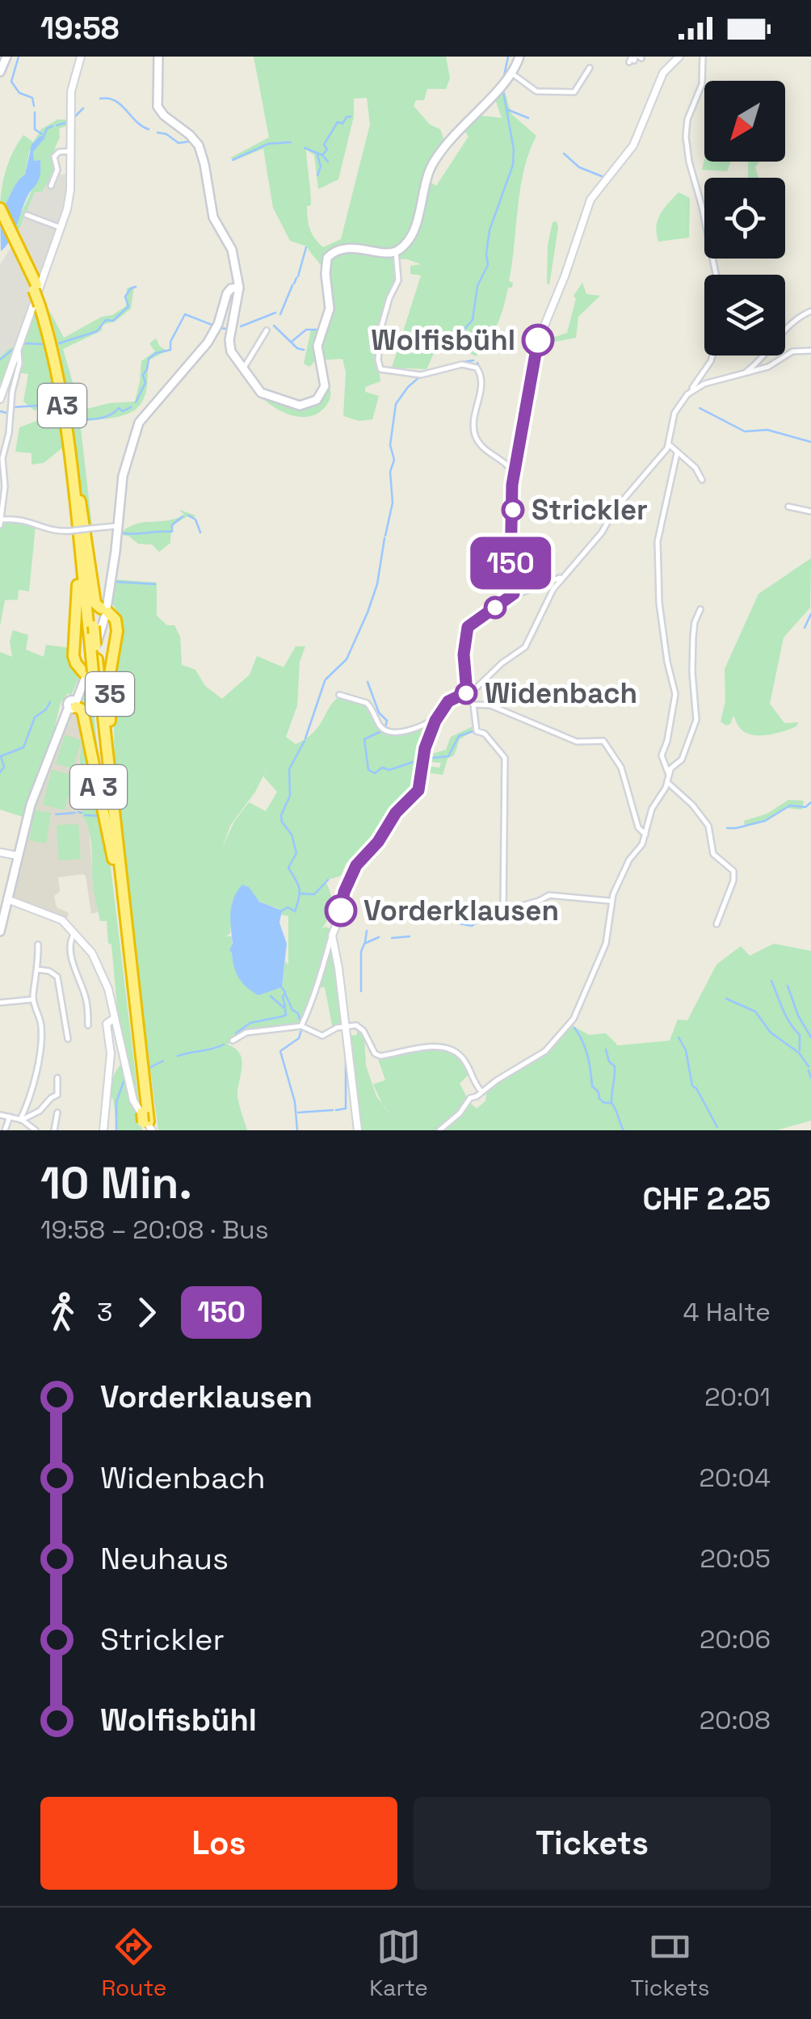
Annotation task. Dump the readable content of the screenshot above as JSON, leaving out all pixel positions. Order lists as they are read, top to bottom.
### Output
{
  "streets": {
    "highway": ["A3", "35", "A 3"]
  },
  "crossings": [
    ["A3", "35"],
    ["A3", "A 3"]
  ],
  "places": [
    "Wolfisbühl",
    "Strickler",
    "Widenbach",
    "Vorderklausen"
  ],
  "lines": ["bus line 150"],
  "north": "bottom left",
  "page": {
    "status": "19:58",
    "on_map": "150",
    "heading": ["10 Min.", "19:58 – 20:08 · Bus", "CHF 2.25"],
    "legs": ["3", "150", "4 Halte"],
    "list": [
      {
        "name": "Vorderklausen",
        "value": "20:01"
      },
      {
        "name": "Widenbach",
        "value": "20:04"
      },
      {
        "name": "Neuhaus",
        "value": "20:05"
      },
      {
        "name": "Strickler",
        "value": "20:06"
      },
      {
        "name": "Wolfisbühl",
        "value": "20:08"
      }
    ],
    "buttons": ["Los", "Tickets"],
    "tabs": ["Route", "Karte", "Tickets"]
  }
}
